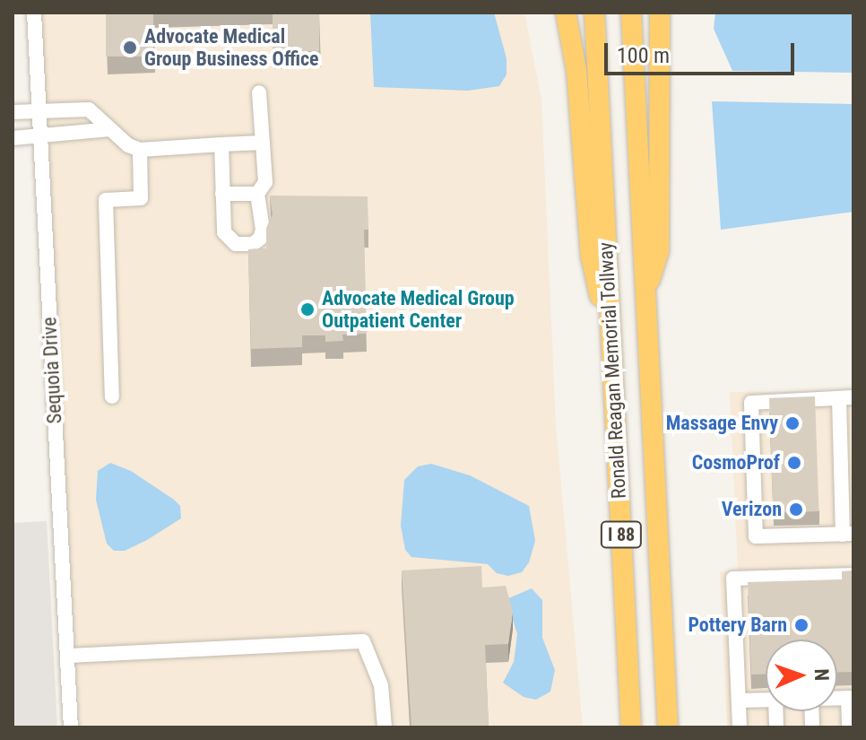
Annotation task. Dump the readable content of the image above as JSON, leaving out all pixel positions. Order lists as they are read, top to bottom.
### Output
{
  "streets": {
    "highway": ["Ronald Reagan Memorial Tollway", "I 88"],
    "street": ["Sequoia Drive"]
  },
  "places": [
    "Advocate Medical Group Business Office",
    "Advocate Medical Group Outpatient Center",
    "Massage Envy",
    "CosmoProf",
    "Verizon",
    "Pottery Barn"
  ],
  "scale_bar": "100 m",
  "north": "right"
}
